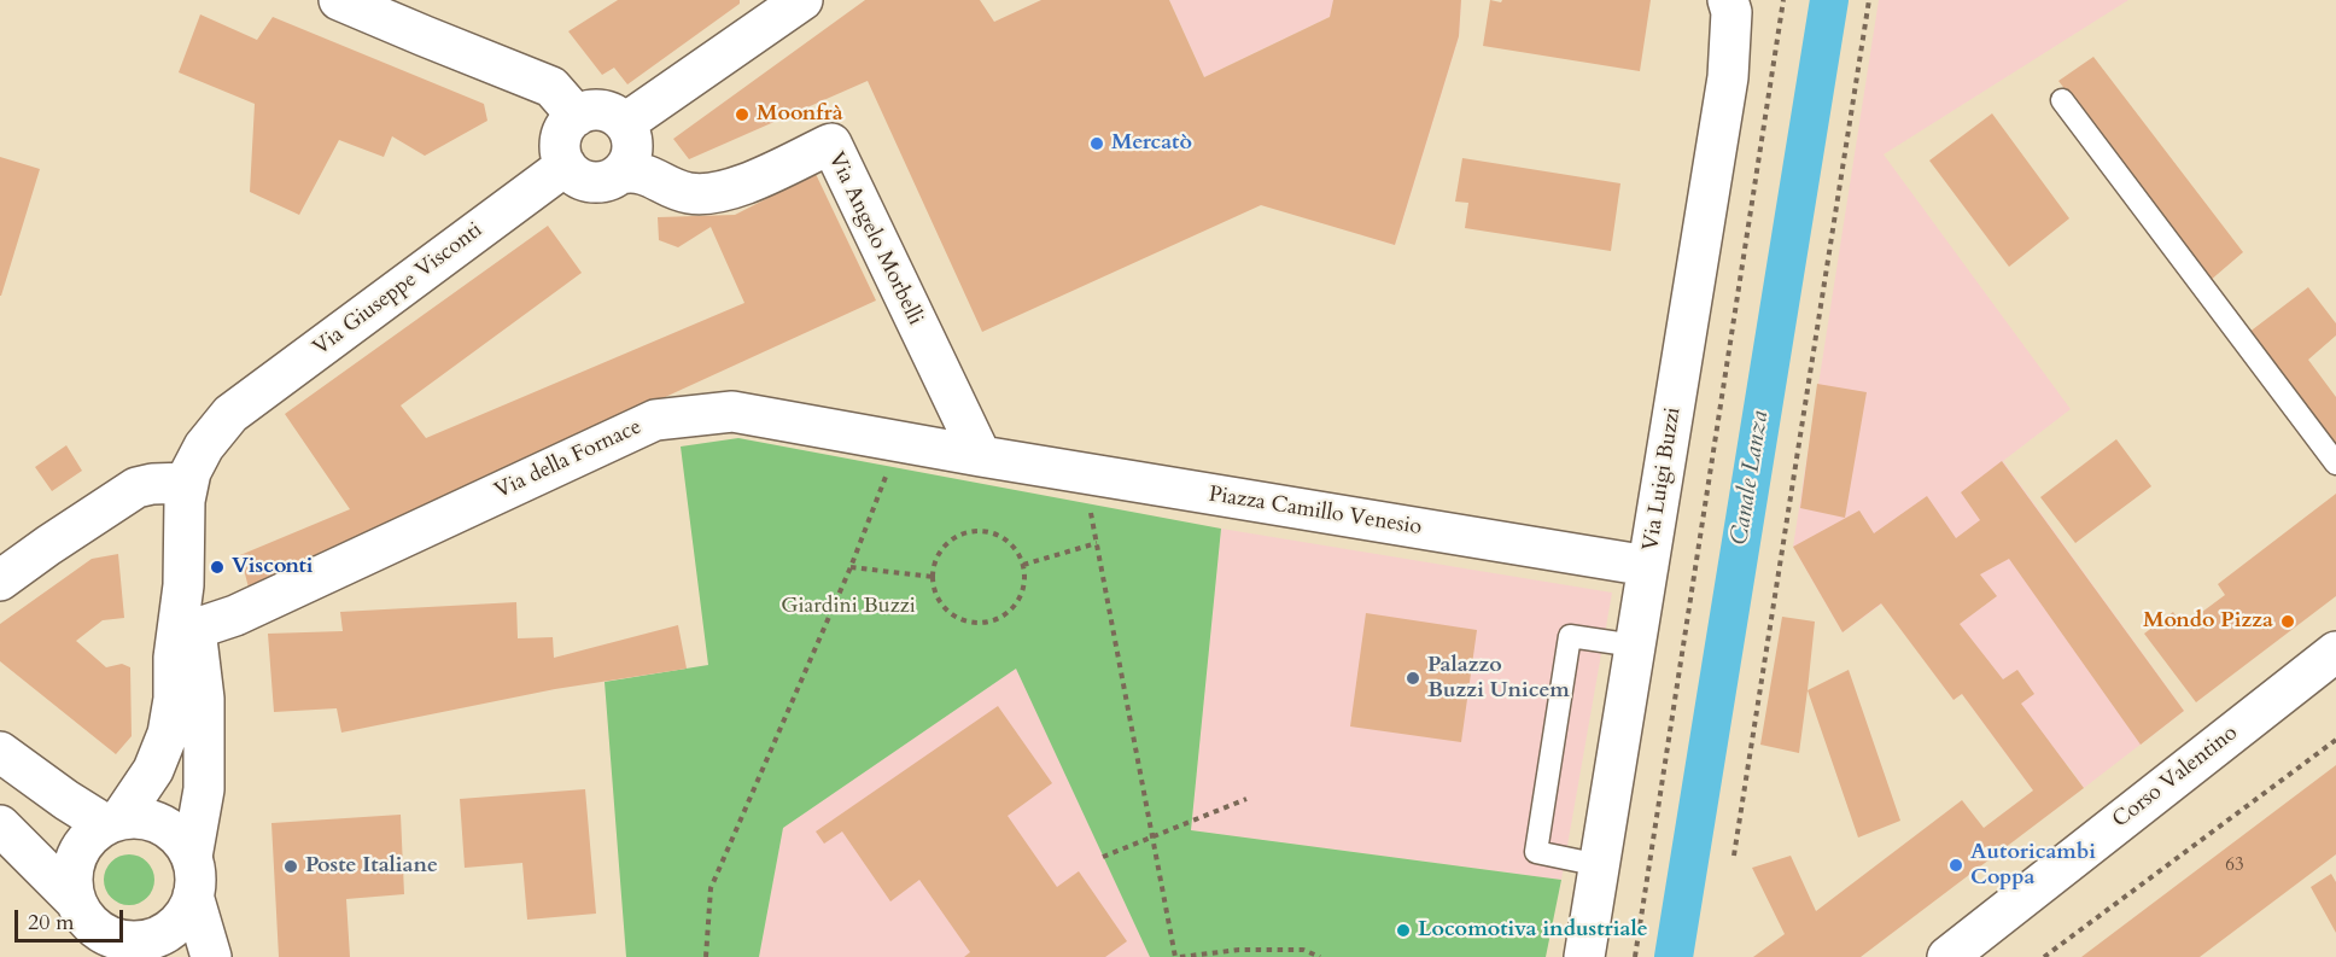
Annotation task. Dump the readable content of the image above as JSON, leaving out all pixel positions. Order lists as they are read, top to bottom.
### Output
{
  "streets": {
    "street": [
      "Via Angelo Morbelli",
      "Via Giuseppe Visconti",
      "Via della Fornace",
      "Via Luigi Buzzi",
      "Piazza Camillo Venesio",
      "Corso Valentino"
    ]
  },
  "crossings": [
    ["Via Angelo Morbelli", "Via Giuseppe Visconti"],
    ["Via Angelo Morbelli", "Via della Fornace"],
    ["Via Angelo Morbelli", "Piazza Camillo Venesio"],
    ["Via Giuseppe Visconti", "Via della Fornace"],
    ["Via della Fornace", "Piazza Camillo Venesio"],
    ["Via Luigi Buzzi", "Piazza Camillo Venesio"]
  ],
  "water": ["Canale Lanza"],
  "parks": ["Giardini Buzzi"],
  "places": [
    "Moonfrà",
    "Mercatò",
    "Visconti",
    "Mondo Pizza",
    "Palazzo Buzzi Unicem",
    "Autoricambi Coppa",
    "Poste Italiane",
    "Locomotiva industriale"
  ],
  "house_numbers": ["63"],
  "scale_bar": "20 m"
}
